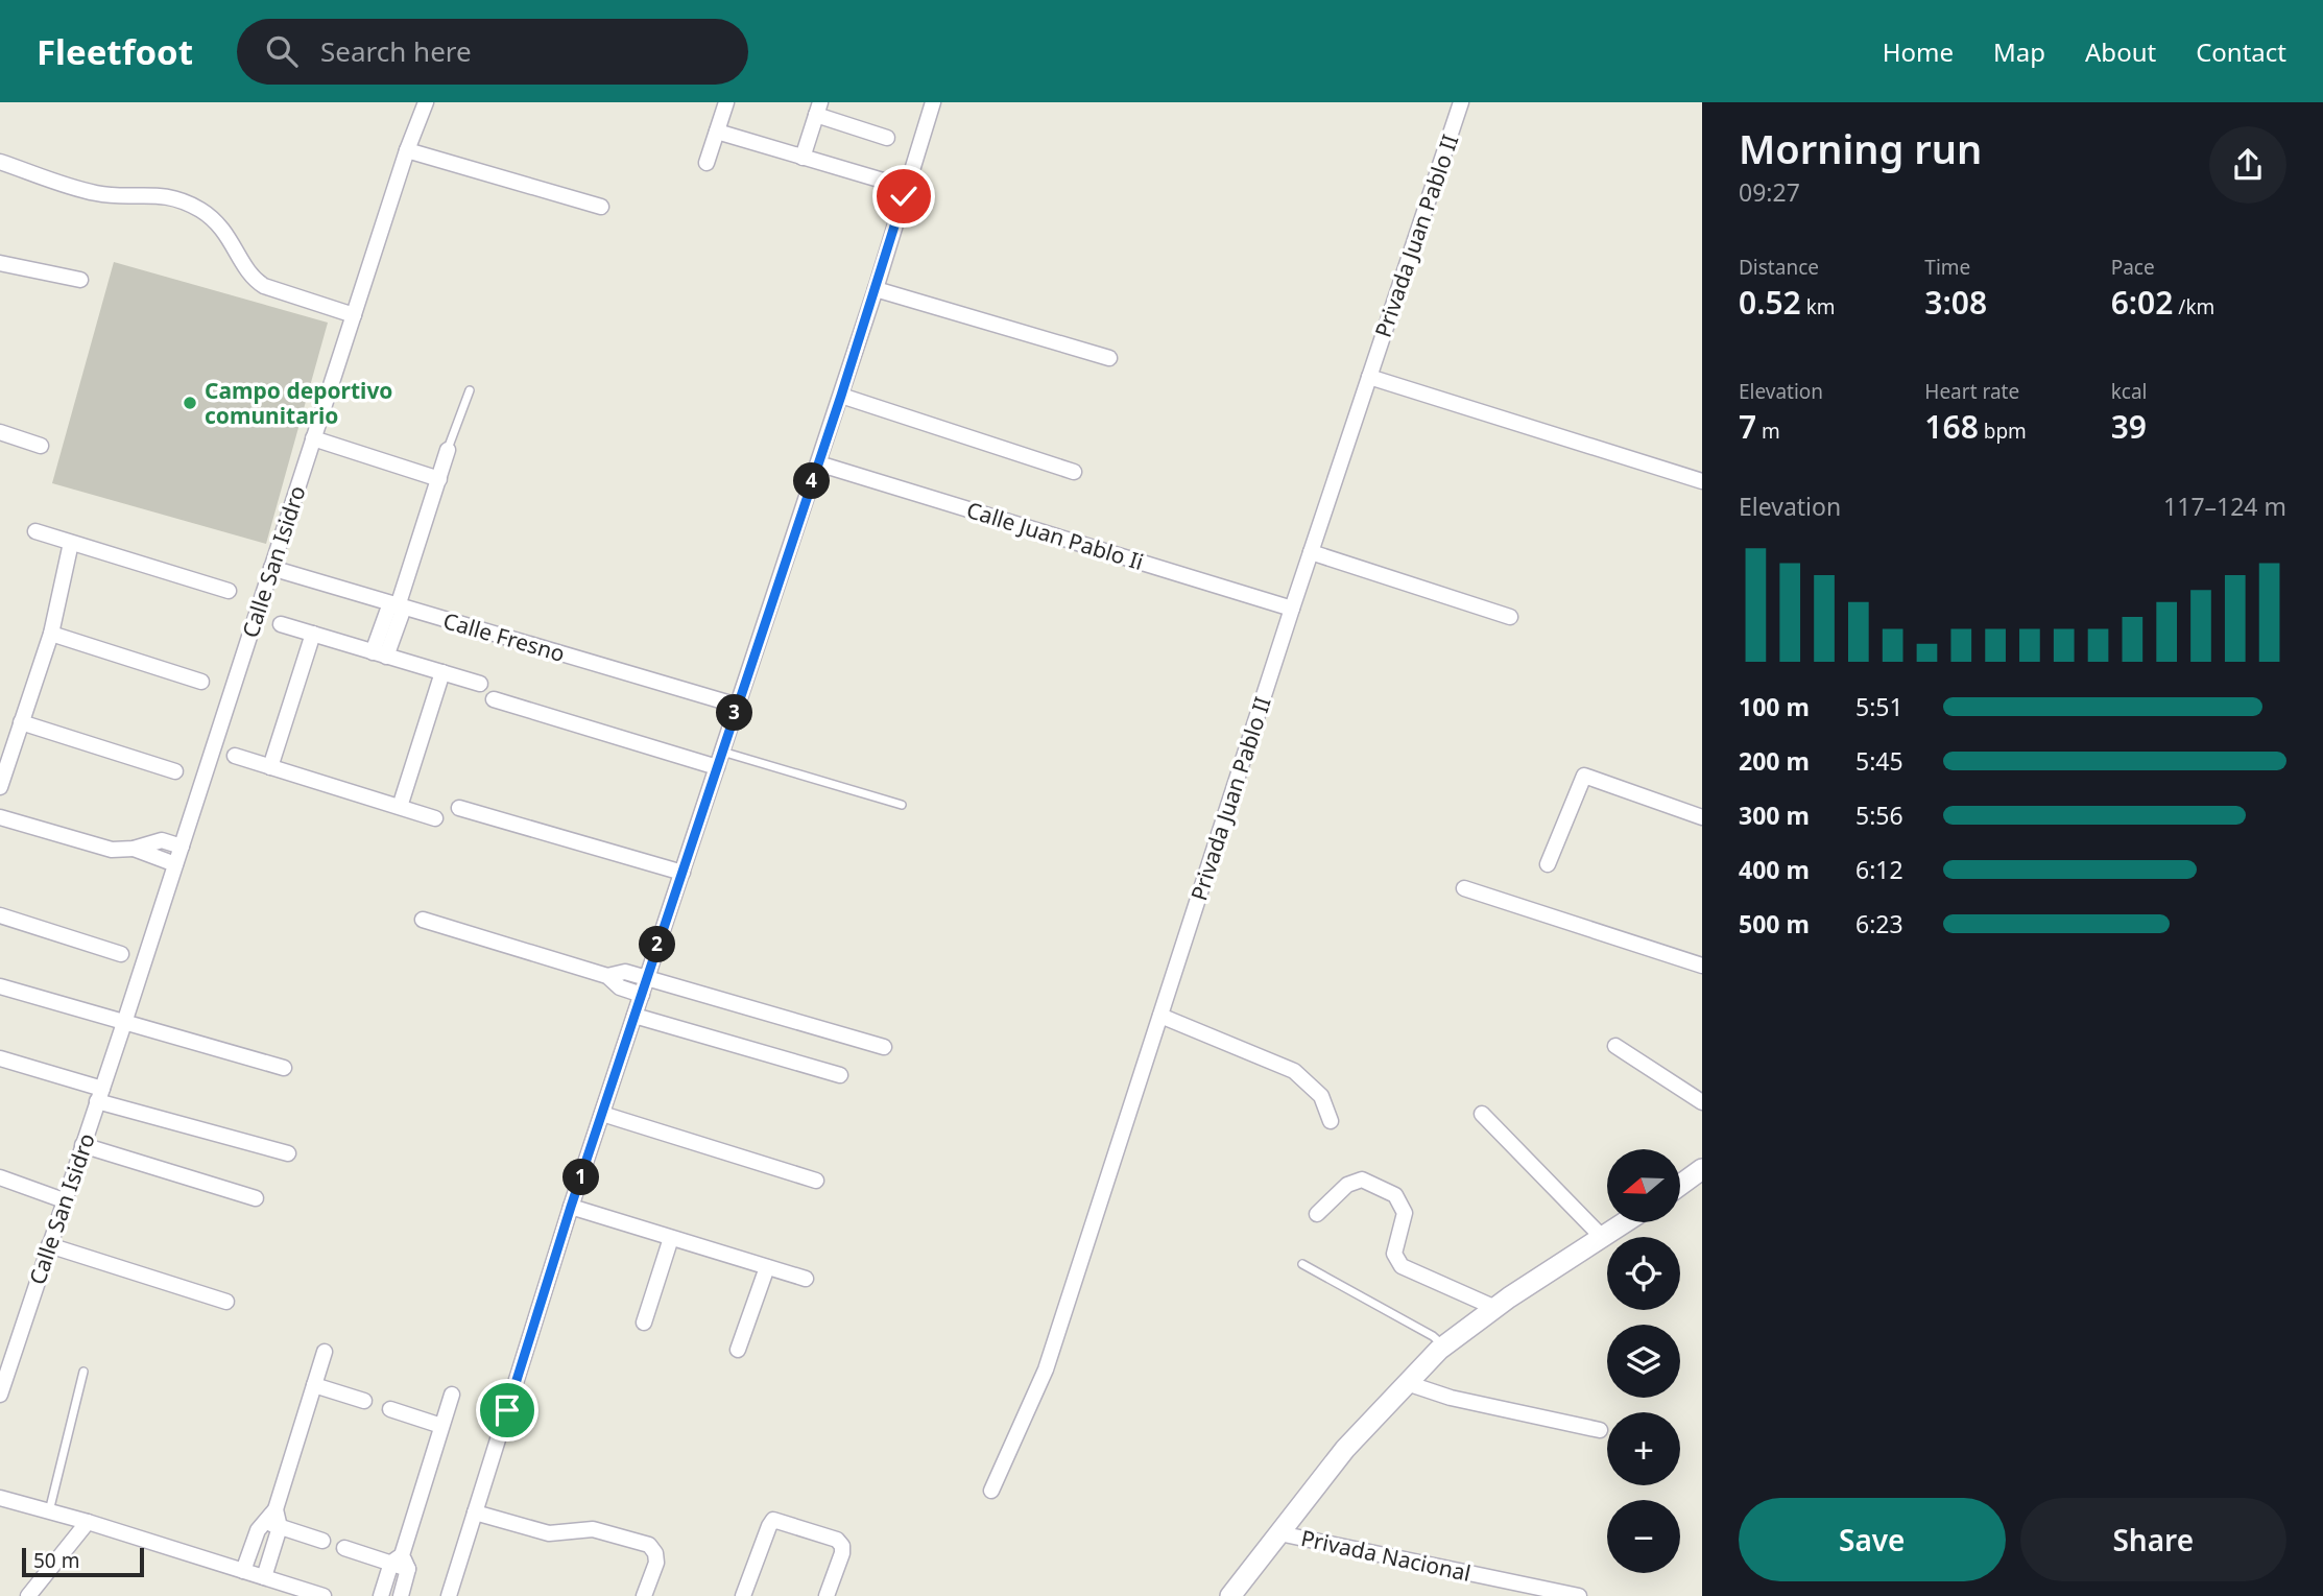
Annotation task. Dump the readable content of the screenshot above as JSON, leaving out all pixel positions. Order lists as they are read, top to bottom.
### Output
{
  "streets": {
    "street": [
      "Privada Juan Pablo II",
      "Calle Juan Pablo Ii",
      "Calle San Isidro",
      "Calle Fresno",
      "Privada Nacional"
    ]
  },
  "crossings": [
    ["Privada Juan Pablo II", "Calle Juan Pablo Ii"],
    ["Calle San Isidro", "Calle Fresno"]
  ],
  "places": ["Campo deportivo comunitario"],
  "scale_bar": "50 m",
  "north": "left",
  "page": {
    "header": "Fleetfoot",
    "search": "Search here",
    "nav": [
      "Home",
      "Map",
      "About",
      "Contact"
    ],
    "heading": ["Morning run", "09:27"],
    "stats": [
      ["Distance", "0.52 km"],
      ["Time", "3:08"],
      ["Pace", "6:02 /km"],
      ["Elevation", "7 m"],
      ["Heart rate", "168 bpm"],
      ["kcal", "39"]
    ],
    "pins": [
      "4",
      "3",
      "2",
      "1"
    ],
    "chart": ["Elevation", "117–124 m"],
    "list": [
      {
        "name": "100 m",
        "note": "5:51"
      },
      {
        "name": "200 m",
        "note": "5:45"
      },
      {
        "name": "300 m",
        "note": "5:56"
      },
      {
        "name": "400 m",
        "note": "6:12"
      },
      {
        "name": "500 m",
        "note": "6:23"
      }
    ],
    "map_buttons": ["+", "−"],
    "buttons": ["Save", "Share"],
    "scale": "50 m"
  }
}
